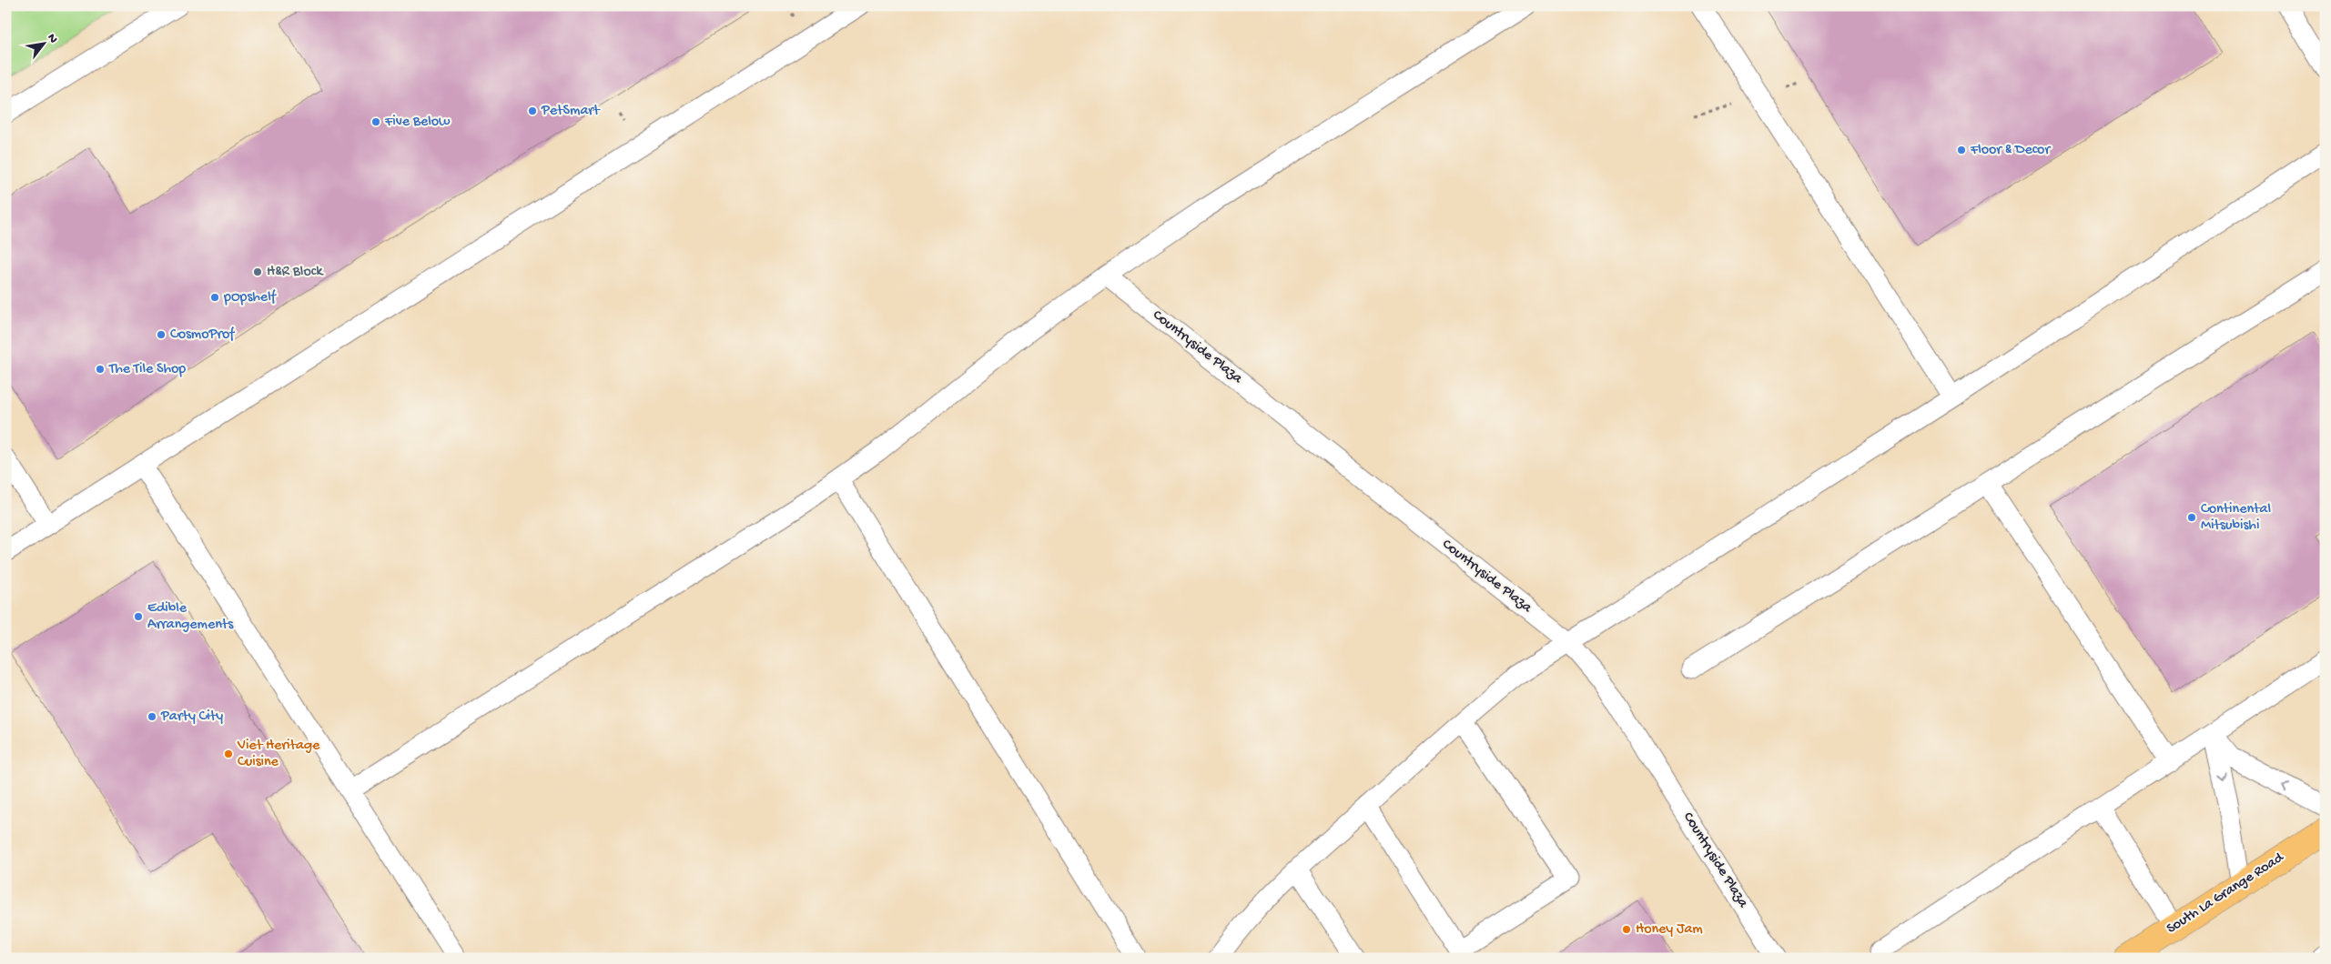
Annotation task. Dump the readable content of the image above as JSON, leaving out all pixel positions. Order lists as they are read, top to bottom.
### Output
{
  "streets": {
    "main road": ["South La Grange Road"],
    "lane": ["Countryside Plaza"]
  },
  "places": [
    "PetSmart",
    "Five Below",
    "Floor & Decor",
    "H&R Block",
    "pOpshelf",
    "CosmoProf",
    "The Tile Shop",
    "Continental Mitsubishi",
    "Edible Arrangements",
    "Party City",
    "Viet Heritage Cuisine",
    "Honey Jam"
  ],
  "north": "top right"
}
